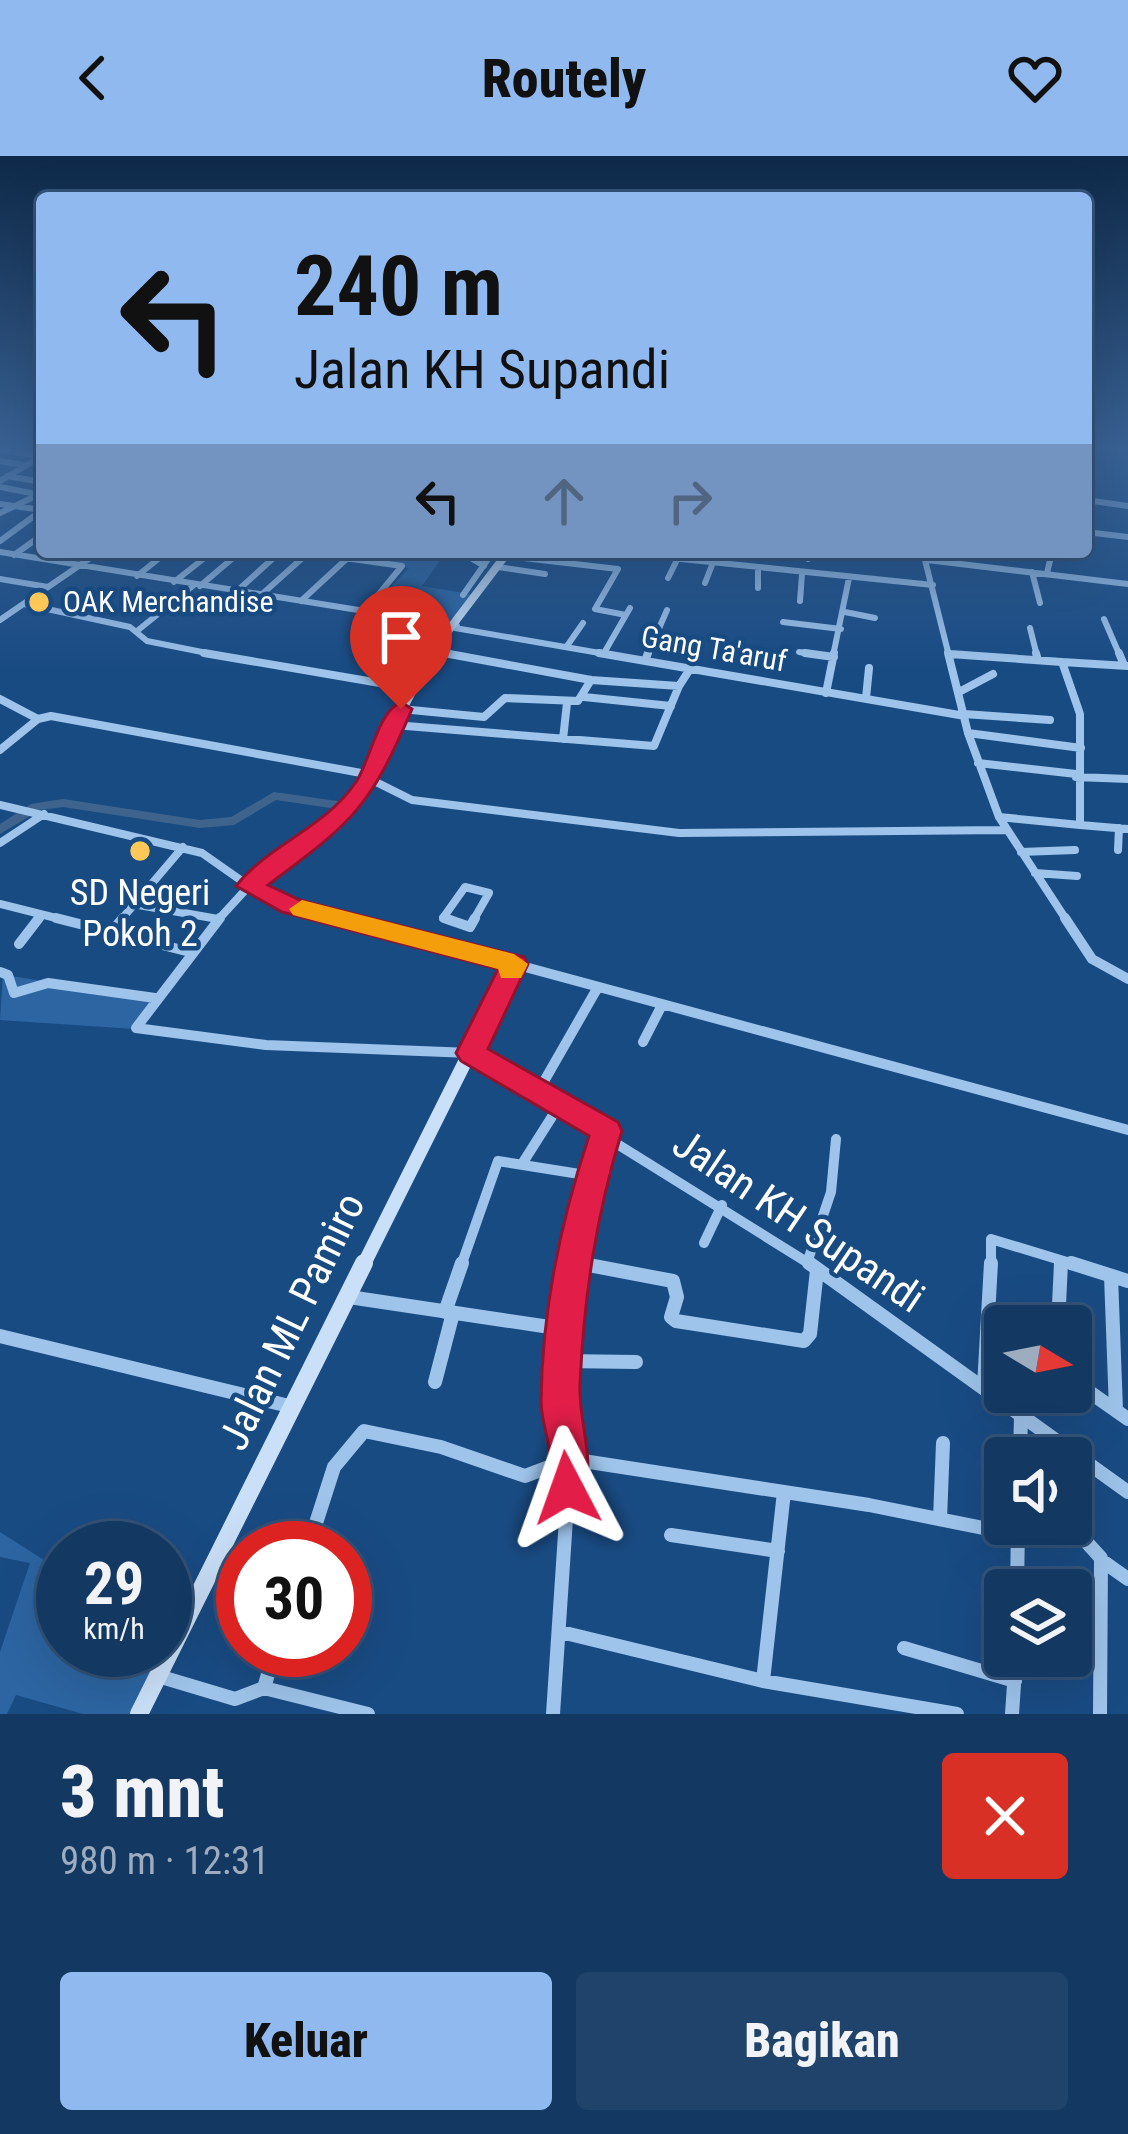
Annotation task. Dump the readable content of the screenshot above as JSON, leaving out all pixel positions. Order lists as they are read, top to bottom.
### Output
{
  "streets": {
    "street": ["Gang Ta'aruf", "Jalan KH Supandi", "Jalan ML Pamiro"]
  },
  "crossings": [
    ["Jalan KH Supandi", "Jalan ML Pamiro"]
  ],
  "places": ["OAK Merchandise", "SD Negeri Pokoh 2"],
  "north": "right",
  "page": {
    "header": "Routely",
    "turn": ["240 m", "Jalan KH Supandi"],
    "speed": "29 km/h",
    "limit": "30",
    "heading": ["3 mnt", "980 m · 12:31"],
    "buttons": ["Keluar", "Bagikan"]
  }
}
